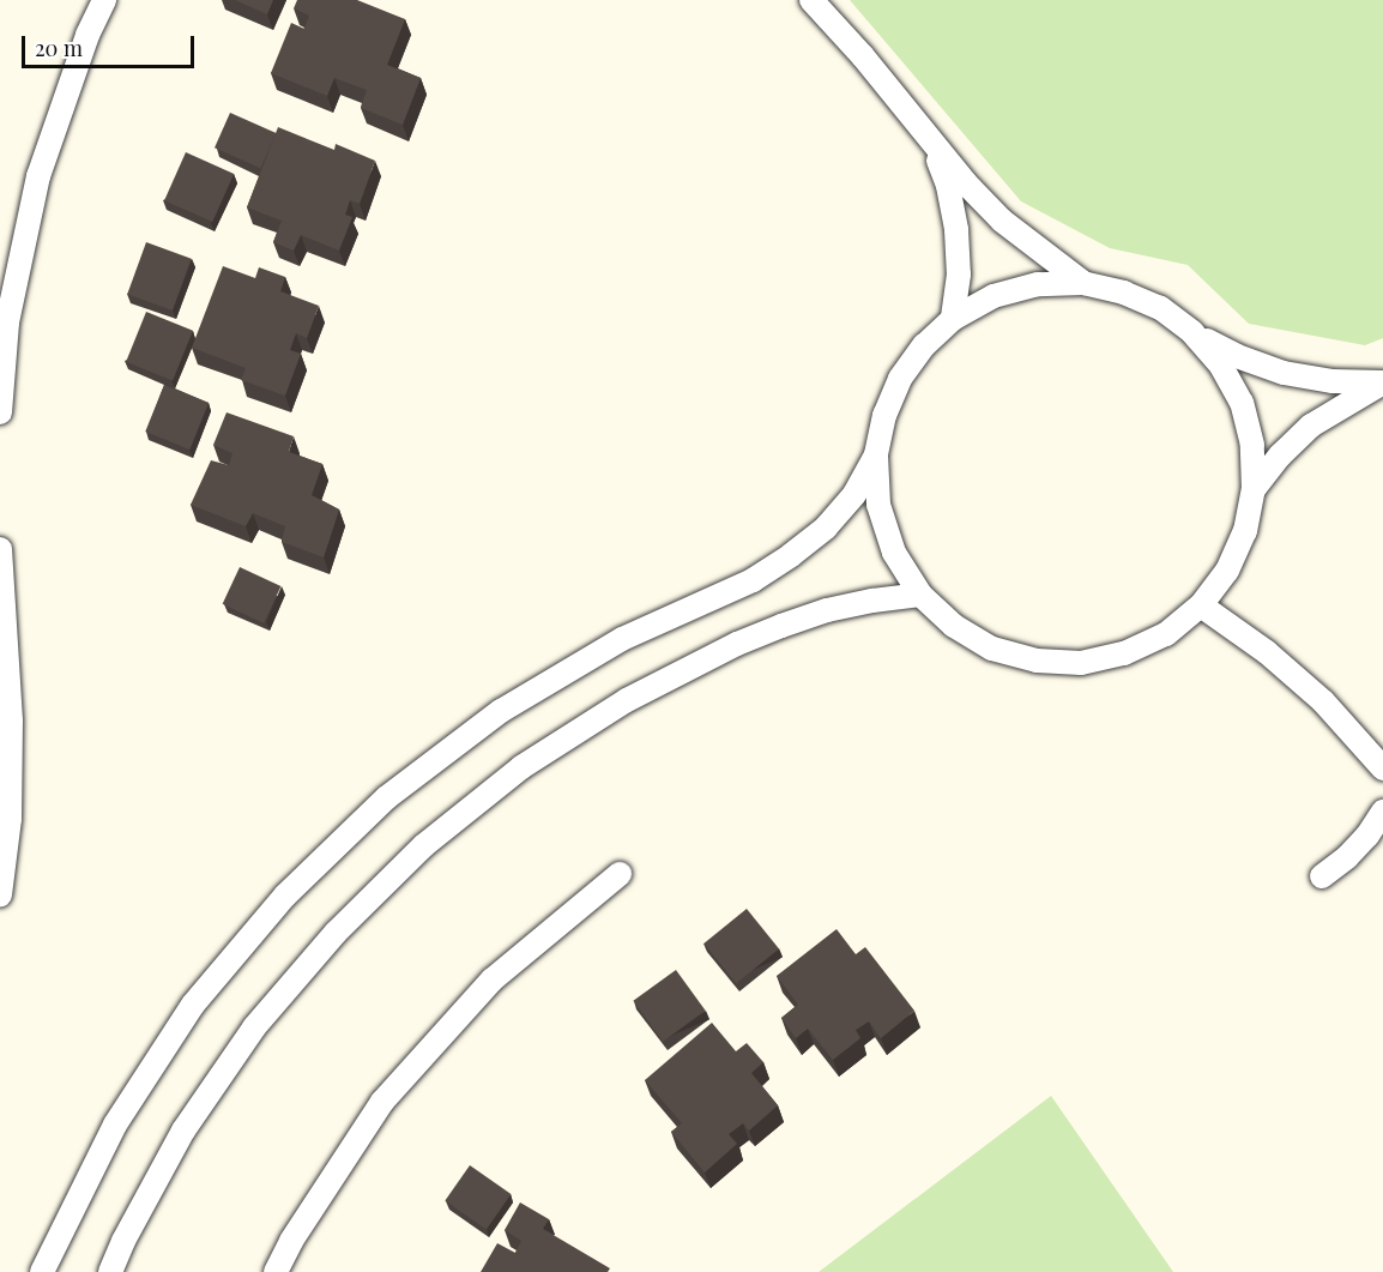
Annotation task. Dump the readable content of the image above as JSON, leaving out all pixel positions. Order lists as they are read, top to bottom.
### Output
{
  "scale_bar": "20 m"
}
